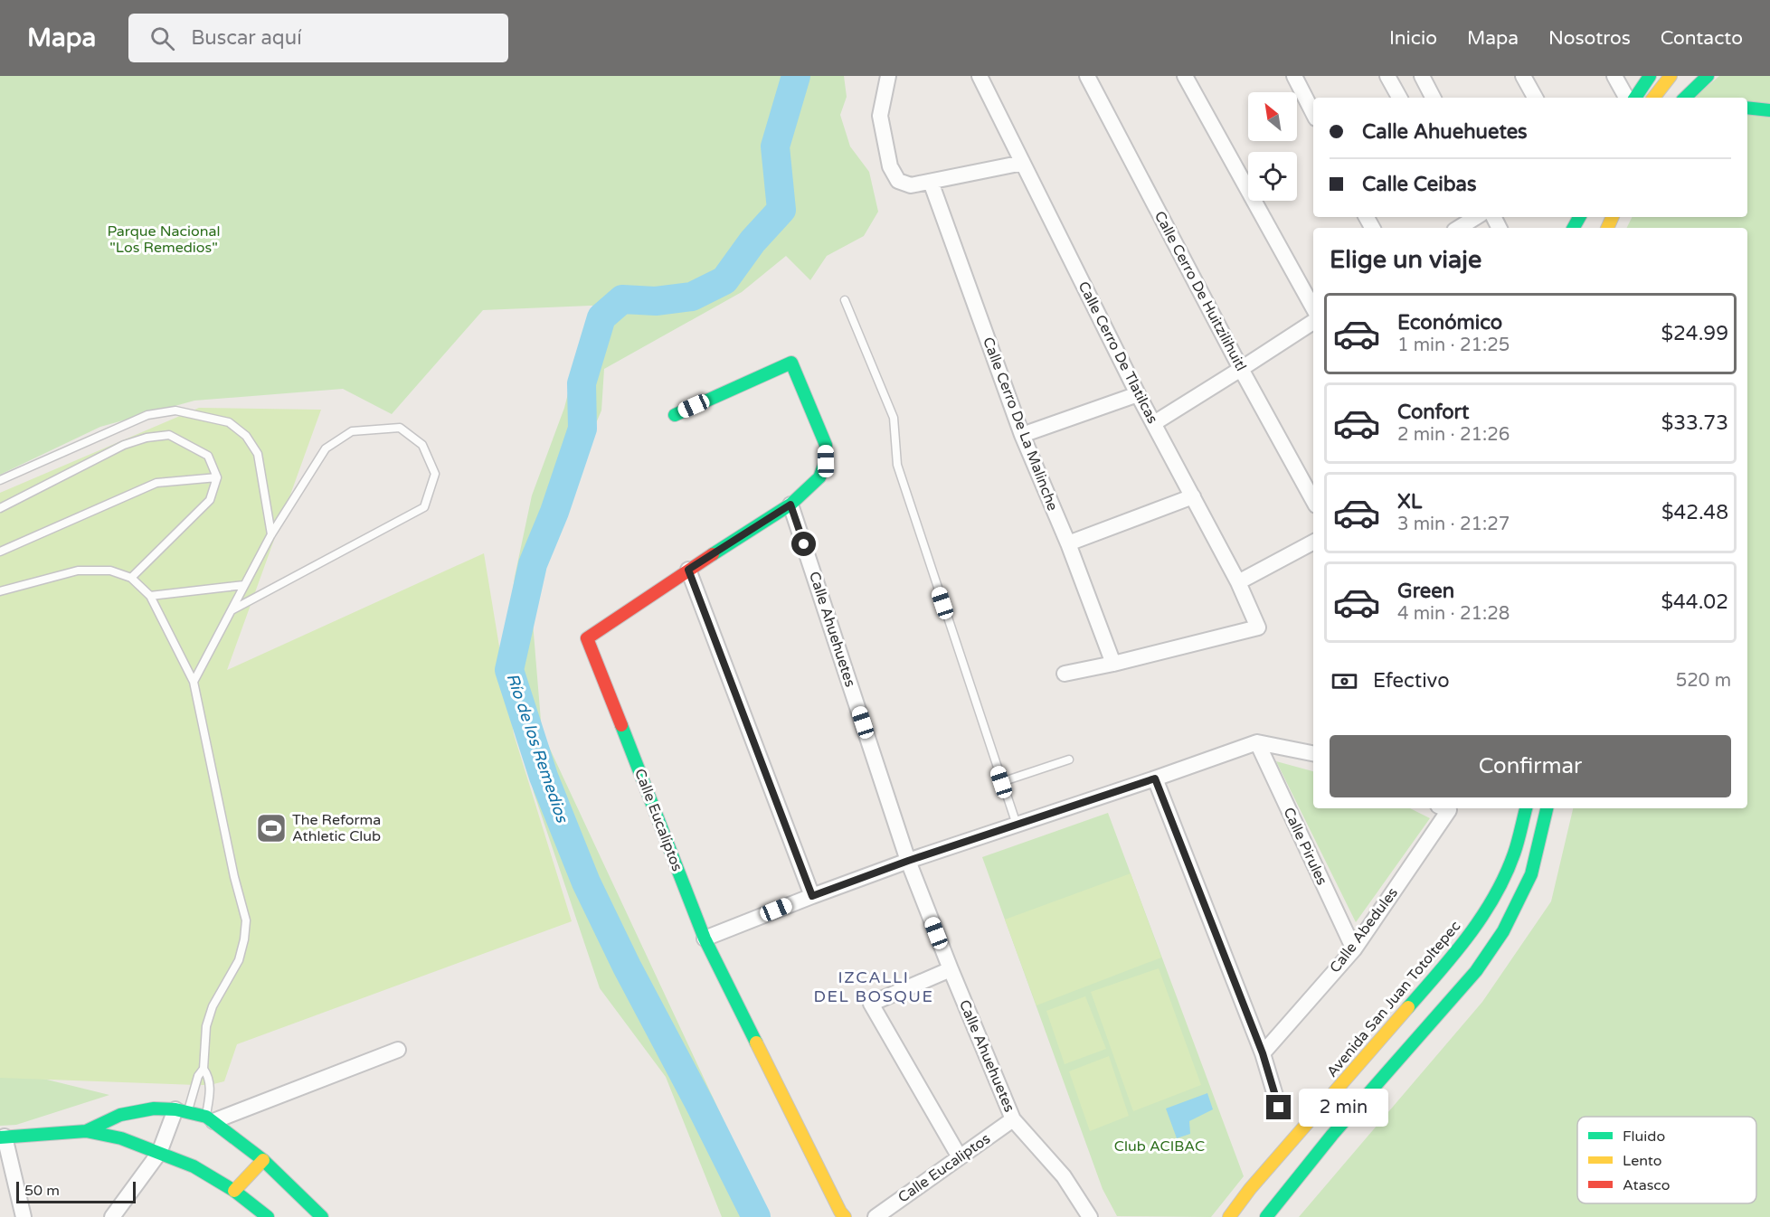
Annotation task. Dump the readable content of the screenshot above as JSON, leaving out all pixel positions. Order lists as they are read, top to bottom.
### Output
{
  "streets": {
    "main road": ["Calle Eucaliptos", "Avenida San Juan Totoltepec"],
    "street": [
      "Calle Cerro De Huitzilihuitl",
      "Calle Cerro De Tlatilcas",
      "Calle Cerro De La Malinche",
      "Calle Ahuehuetes",
      "Calle Pirules",
      "Calle Abedules"
    ]
  },
  "crossings": [
    ["Calle Cerro De Tlatilcas", "Calle Cerro De La Malinche"],
    ["Calle Ahuehuetes", "Calle Eucaliptos"],
    ["Calle Pirules", "Calle Abedules"]
  ],
  "districts": ["IZCALLI DEL BOSQUE"],
  "water": ["Río de los Remedios"],
  "parks": ["Parque Nacional \"Los Remedios\"", "Club ACIBAC"],
  "places": {
    "sports": ["The Reforma Athletic Club"]
  },
  "legend": ["Fluido", "Lento", "Atasco"],
  "scale_bar": "50 m",
  "north": "top left",
  "page": {
    "header": "Mapa",
    "search": "Buscar aquí",
    "nav": [
      "Inicio",
      "Mapa",
      "Nosotros",
      "Contacto"
    ],
    "banner": ["Calle Ahuehuetes", "Calle Ceibas"],
    "heading": "Elige un viaje",
    "list": [
      {
        "name": "Económico",
        "note": "1 min · 21:25",
        "value": "$24.99"
      },
      {
        "name": "Confort",
        "note": "2 min · 21:26",
        "value": "$33.73"
      },
      {
        "name": "XL",
        "note": "3 min · 21:27",
        "value": "$42.48"
      },
      {
        "name": "Green",
        "note": "4 min · 21:28",
        "value": "$44.02"
      }
    ],
    "pay": ["Efectivo", "520 m"],
    "buttons": "Confirmar",
    "bubble": "2 min",
    "scale": "50 m"
  }
}
